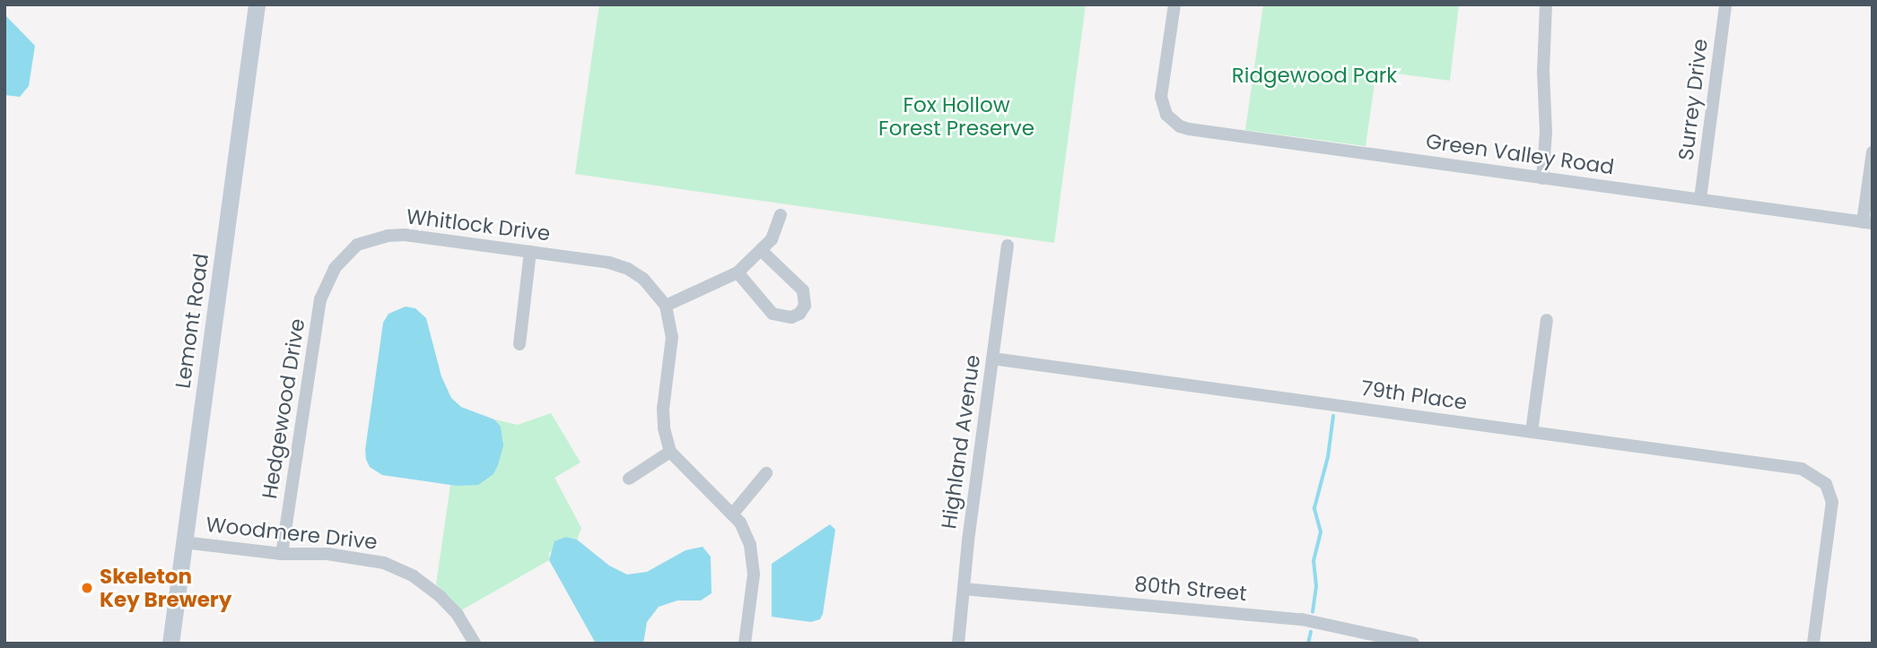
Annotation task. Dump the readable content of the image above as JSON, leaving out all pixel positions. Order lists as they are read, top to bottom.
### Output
{
  "streets": {
    "main road": ["Lemont Road"],
    "street": [
      "Surrey Drive",
      "Green Valley Road",
      "Whitlock Drive",
      "79th Place",
      "Hedgewood Drive",
      "Highland Avenue",
      "Woodmere Drive",
      "80th Street"
    ]
  },
  "crossings": [
    ["Surrey Drive", "Green Valley Road"],
    ["Whitlock Drive", "Hedgewood Drive"],
    ["Lemont Road", "Woodmere Drive"],
    ["79th Place", "Highland Avenue"],
    ["Hedgewood Drive", "Woodmere Drive"],
    ["Highland Avenue", "80th Street"]
  ],
  "parks": ["Ridgewood Park", "Fox Hollow Forest Preserve"],
  "places": ["Skeleton Key Brewery"]
}
